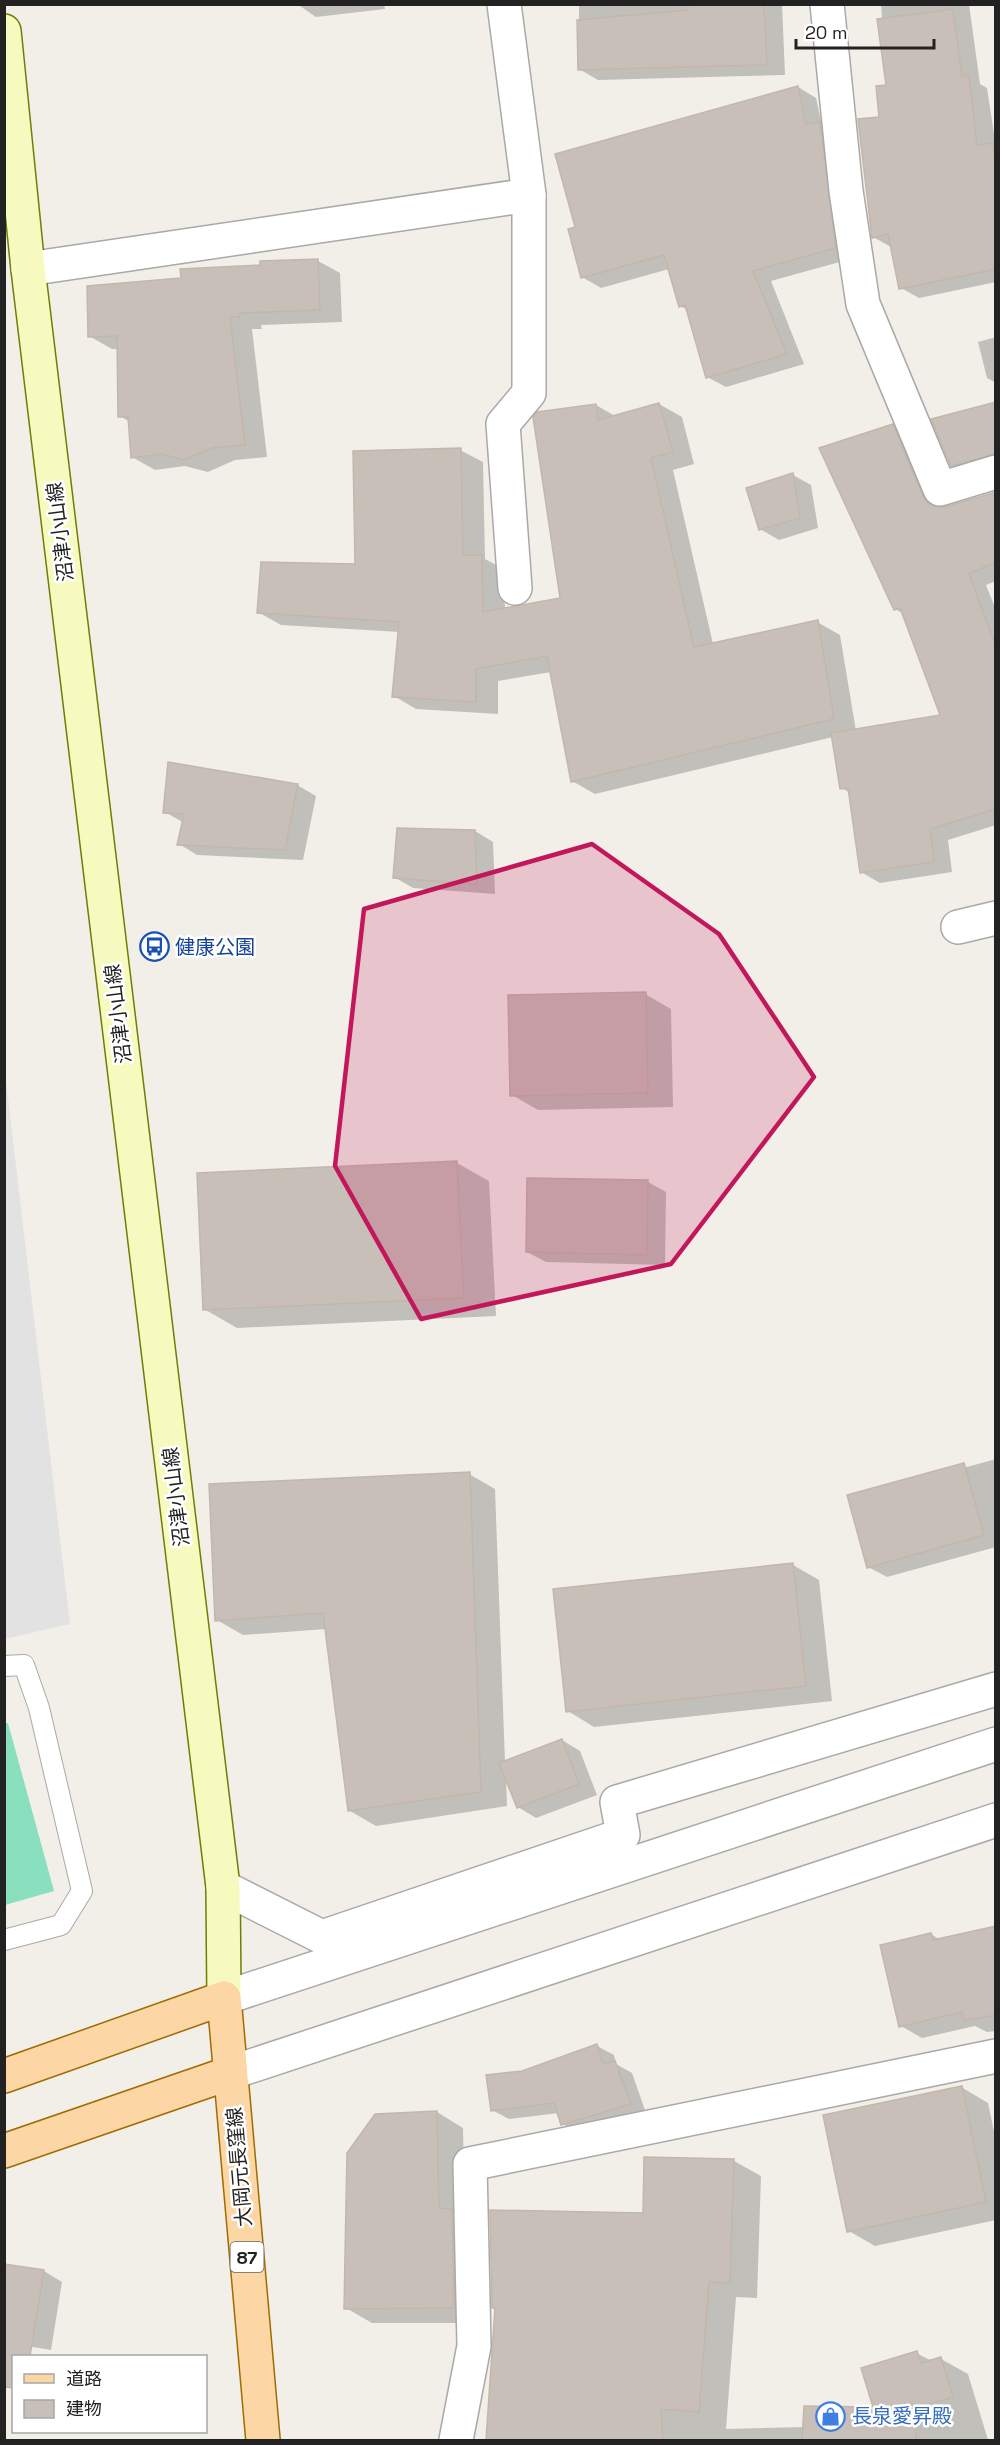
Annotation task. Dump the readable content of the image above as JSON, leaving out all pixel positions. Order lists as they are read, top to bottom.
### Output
{
  "streets": {
    "main road": ["沼津小山線", "大岡元長窪線", "87"]
  },
  "crossings": [
    ["沼津小山線", "大岡元長窪線"]
  ],
  "places": {
    "bus stop": ["健康公園"],
    "shop": ["長泉愛昇殿"]
  },
  "legend": ["道路", "建物"],
  "scale_bar": "20 m"
}
